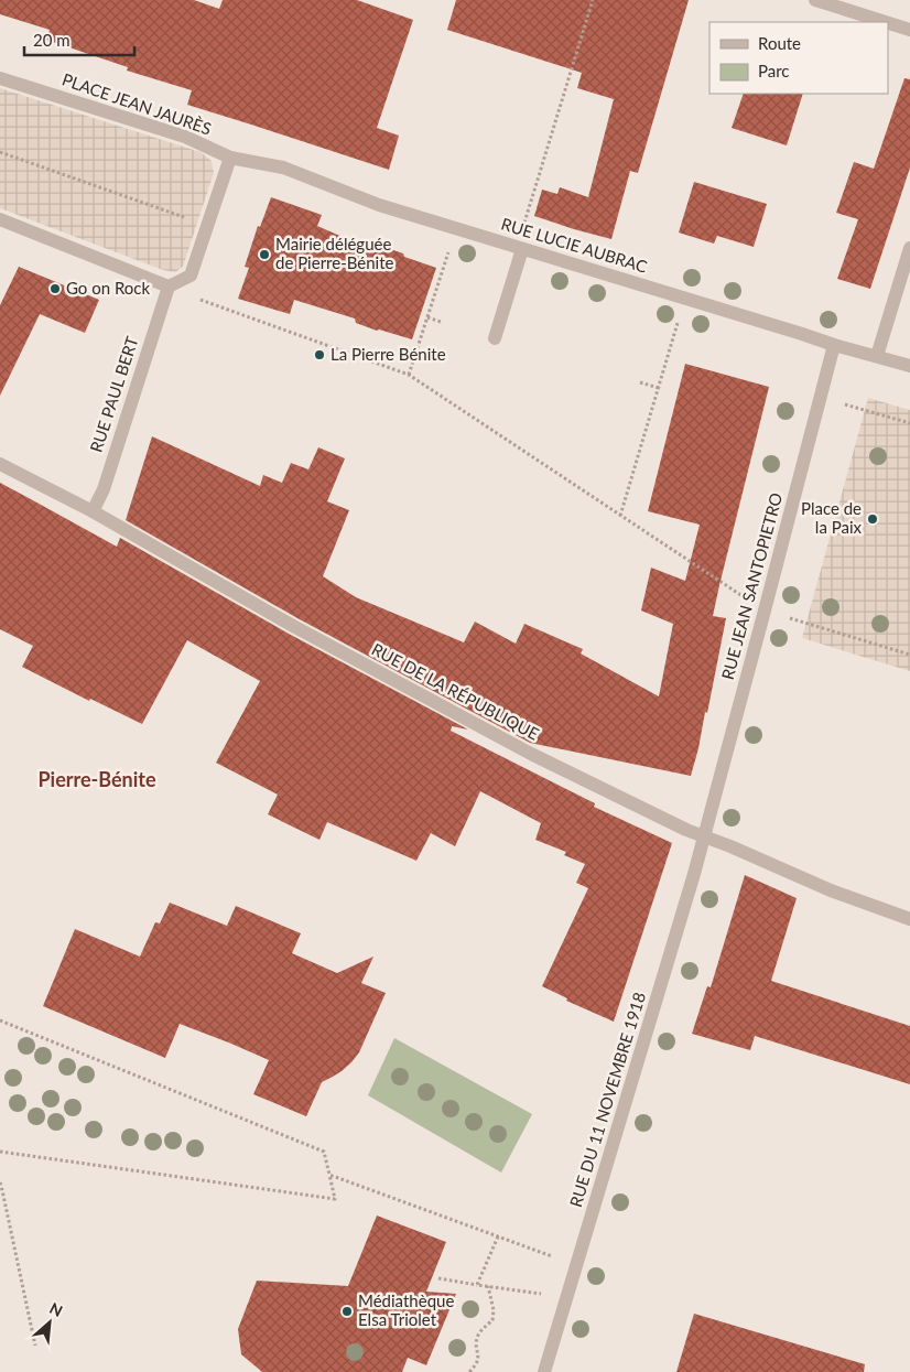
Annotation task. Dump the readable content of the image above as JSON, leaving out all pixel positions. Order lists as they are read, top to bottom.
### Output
{
  "streets": {
    "street": [
      "PLACE JEAN JAURÈS",
      "RUE LUCIE AUBRAC",
      "RUE PAUL BERT",
      "RUE JEAN SANTOPIETRO",
      "RUE DE LA RÉPUBLIQUE",
      "RUE DU 11 NOVEMBRE 1918"
    ]
  },
  "crossings": [
    ["PLACE JEAN JAURÈS", "RUE LUCIE AUBRAC"],
    ["RUE LUCIE AUBRAC", "RUE JEAN SANTOPIETRO"],
    ["RUE PAUL BERT", "RUE DE LA RÉPUBLIQUE"],
    ["RUE JEAN SANTOPIETRO", "RUE DE LA RÉPUBLIQUE"],
    ["RUE JEAN SANTOPIETRO", "RUE DU 11 NOVEMBRE 1918"],
    ["RUE DE LA RÉPUBLIQUE", "RUE DU 11 NOVEMBRE 1918"]
  ],
  "districts": ["Pierre-Bénite"],
  "places": [
    "Mairie déléguée de Pierre-Bénite",
    "Go on Rock",
    "La Pierre Bénite",
    "Place de la Paix",
    "Médiathèque Elsa Triolet"
  ],
  "legend": ["Route", "Parc"],
  "scale_bar": "20 m",
  "north": "top right"
}
